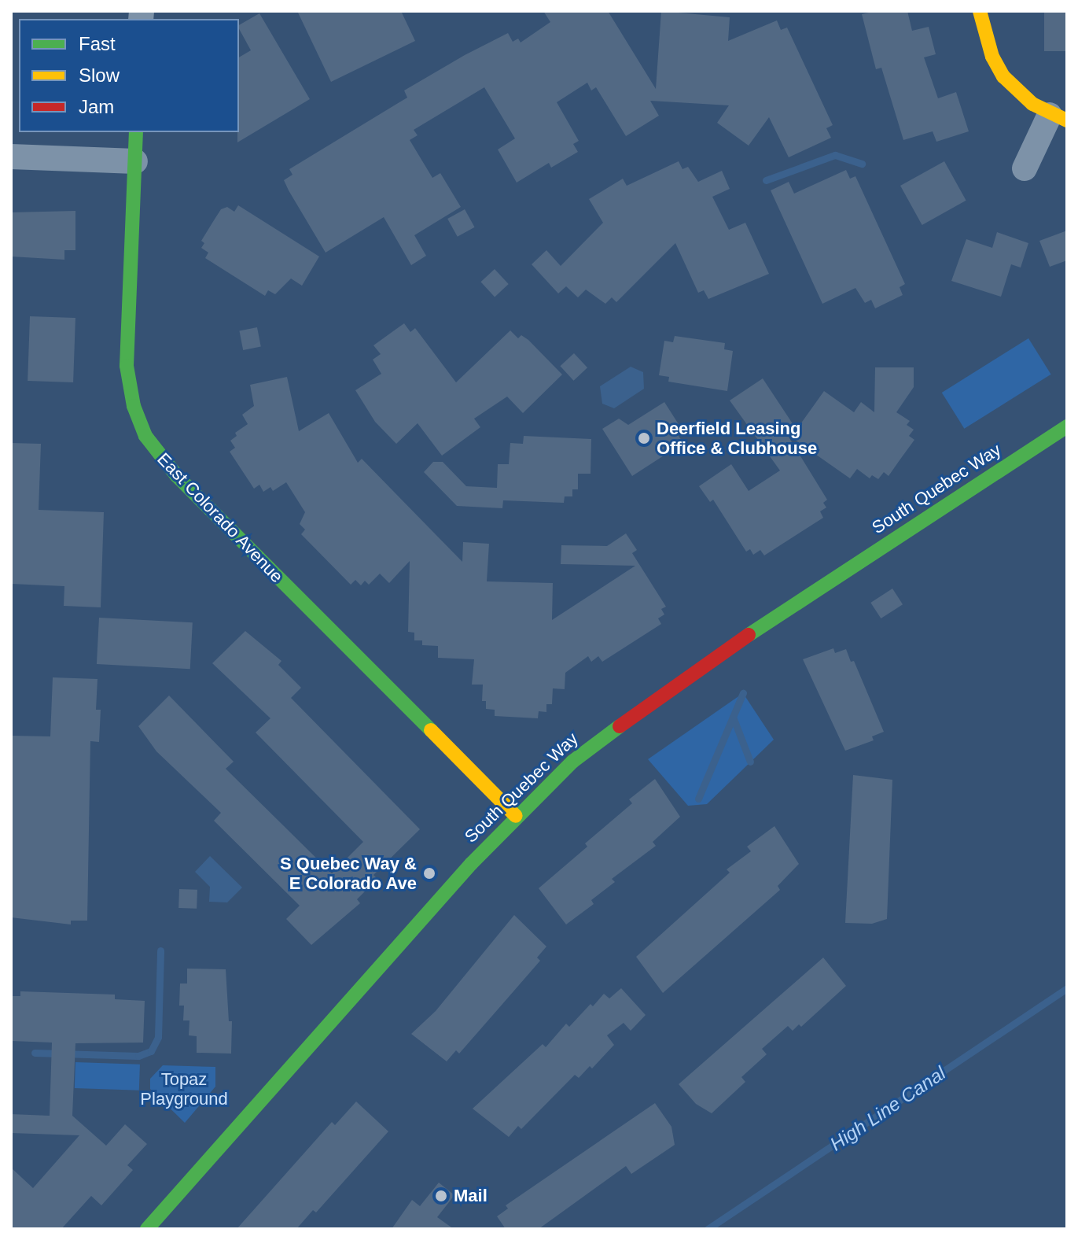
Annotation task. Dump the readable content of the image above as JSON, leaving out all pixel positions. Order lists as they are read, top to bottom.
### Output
{
  "streets": {
    "street": ["South Quebec Way", "East Colorado Avenue"]
  },
  "crossings": [
    ["South Quebec Way", "East Colorado Avenue"]
  ],
  "water": ["High Line Canal"],
  "parks": ["Topaz Playground"],
  "places": ["Deerfield Leasing Office & Clubhouse", "S Quebec Way & E Colorado Ave", "Mail"],
  "legend": ["Fast", "Slow", "Jam"]
}
